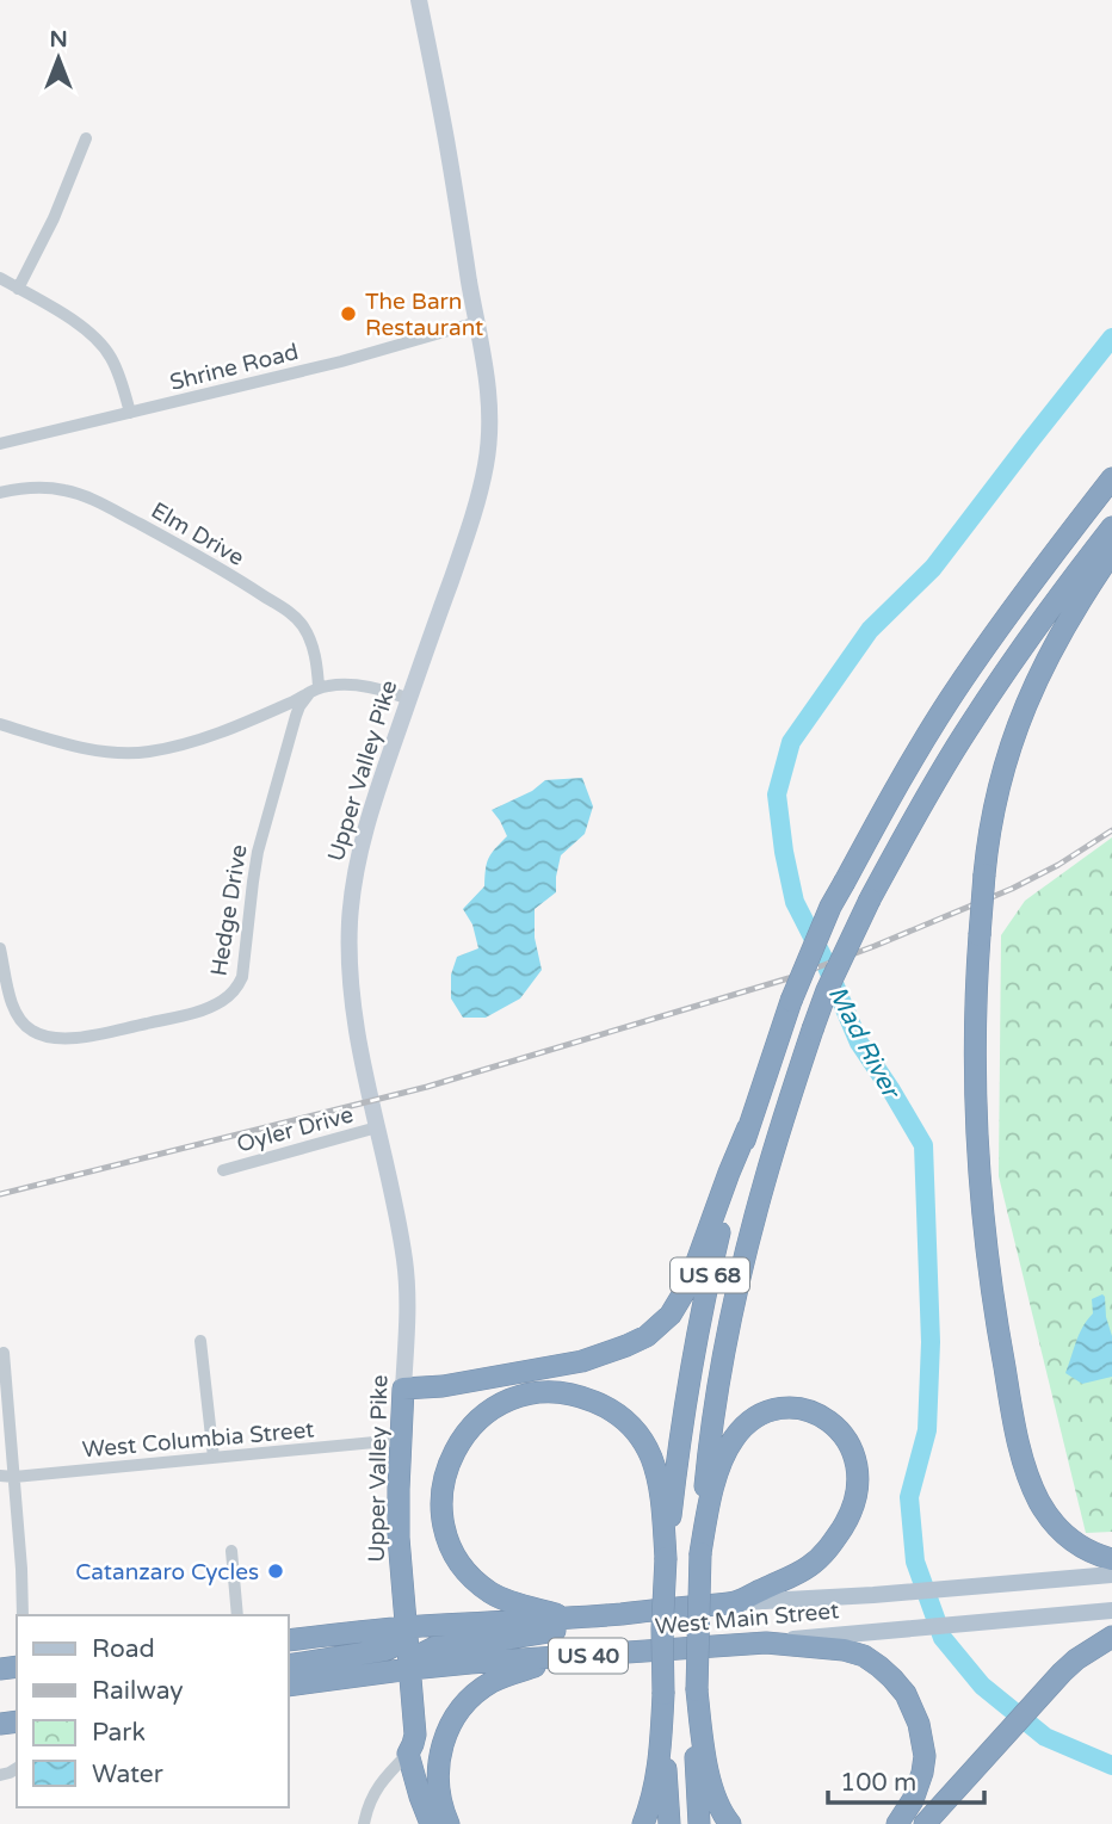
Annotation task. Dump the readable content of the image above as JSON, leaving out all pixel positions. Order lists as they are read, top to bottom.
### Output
{
  "streets": {
    "highway": [
      "Upper Valley Pike",
      "US 68",
      "West Main Street",
      "US 40"
    ],
    "street": [
      "Shrine Road",
      "Elm Drive",
      "Hedge Drive",
      "Oyler Drive",
      "West Columbia Street"
    ]
  },
  "crossings": [
    ["Shrine Road", "Upper Valley Pike"],
    ["Elm Drive", "Hedge Drive"],
    ["Upper Valley Pike", "Oyler Drive"],
    ["Upper Valley Pike", "West Columbia Street"],
    ["Upper Valley Pike", "West Main Street"]
  ],
  "water": ["Mad River"],
  "places": ["The Barn Restaurant", "Catanzaro Cycles"],
  "legend": [
    "Road",
    "Railway",
    "Park",
    "Water"
  ],
  "scale_bar": "100 m",
  "north": "top"
}
